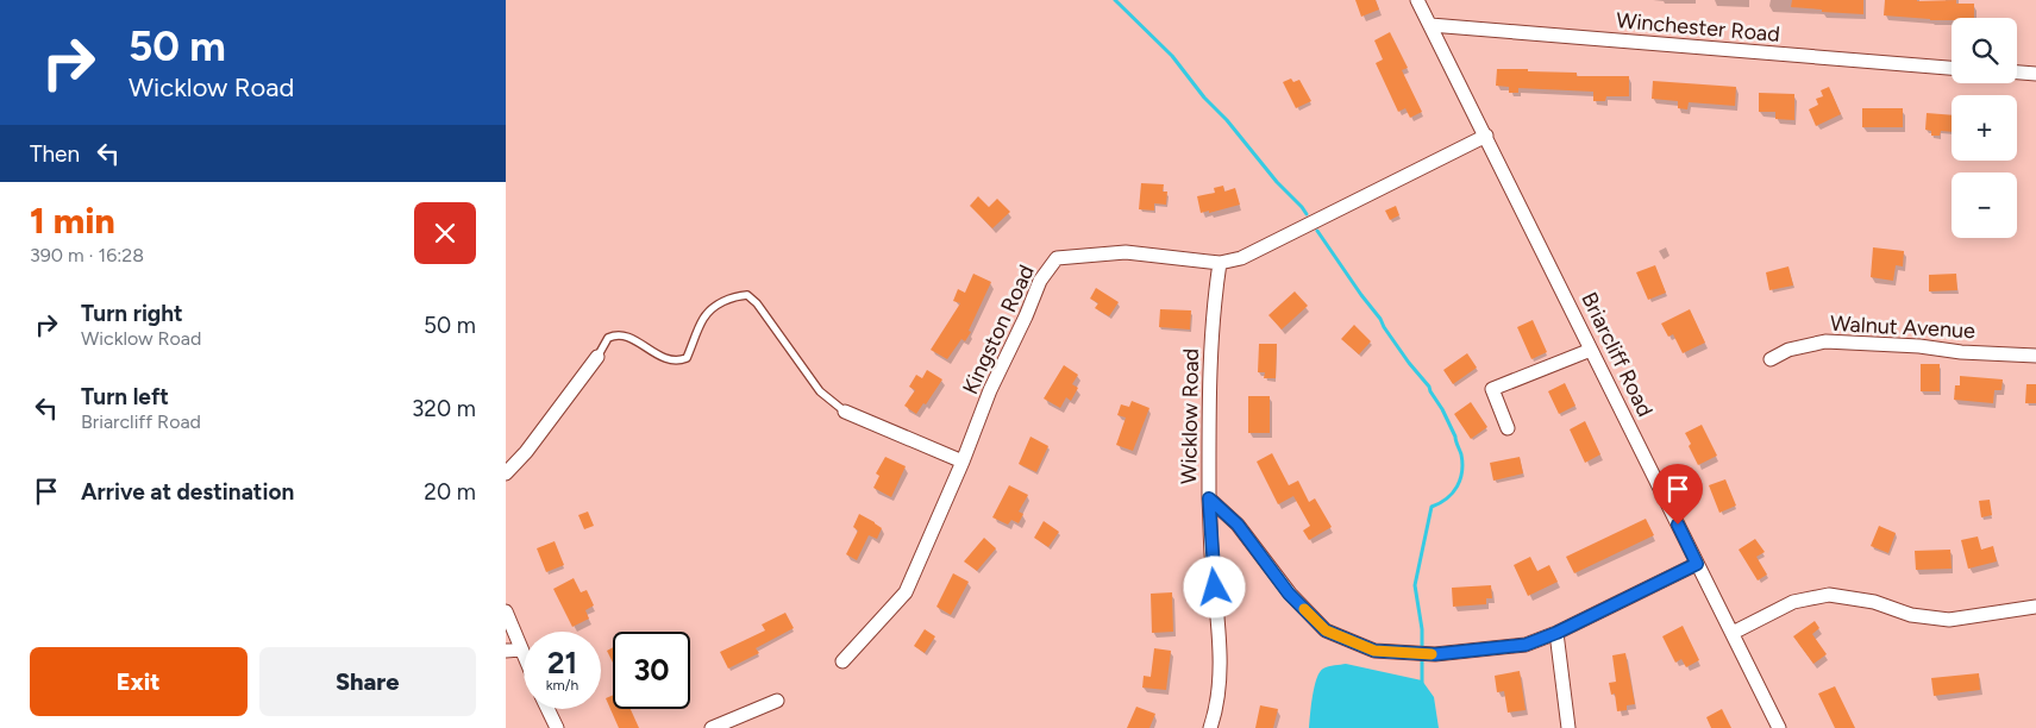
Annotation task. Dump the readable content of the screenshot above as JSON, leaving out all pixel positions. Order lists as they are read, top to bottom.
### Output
{
  "streets": {
    "street": [
      "Winchester Road",
      "Walnut Avenue",
      "Kingston Road",
      "Briarcliff Road",
      "Wicklow Road"
    ]
  },
  "crossings": [
    ["Winchester Road", "Briarcliff Road"],
    ["Kingston Road", "Briarcliff Road"],
    ["Kingston Road", "Wicklow Road"],
    ["Briarcliff Road", "Wicklow Road"]
  ],
  "page": {
    "turn": ["50 m", "Wicklow Road"],
    "map_buttons": ["+", "−"],
    "then": "Then",
    "heading": ["1 min", "390 m · 16:28"],
    "list": [
      {
        "name": "Turn right",
        "note": "Wicklow Road",
        "value": "50 m"
      },
      {
        "name": "Turn left",
        "note": "Briarcliff Road",
        "value": "320 m"
      },
      {
        "name": "Arrive at destination",
        "value": "20 m"
      }
    ],
    "speed": "21 km/h",
    "limit": "30",
    "buttons": ["Exit", "Share"]
  }
}
